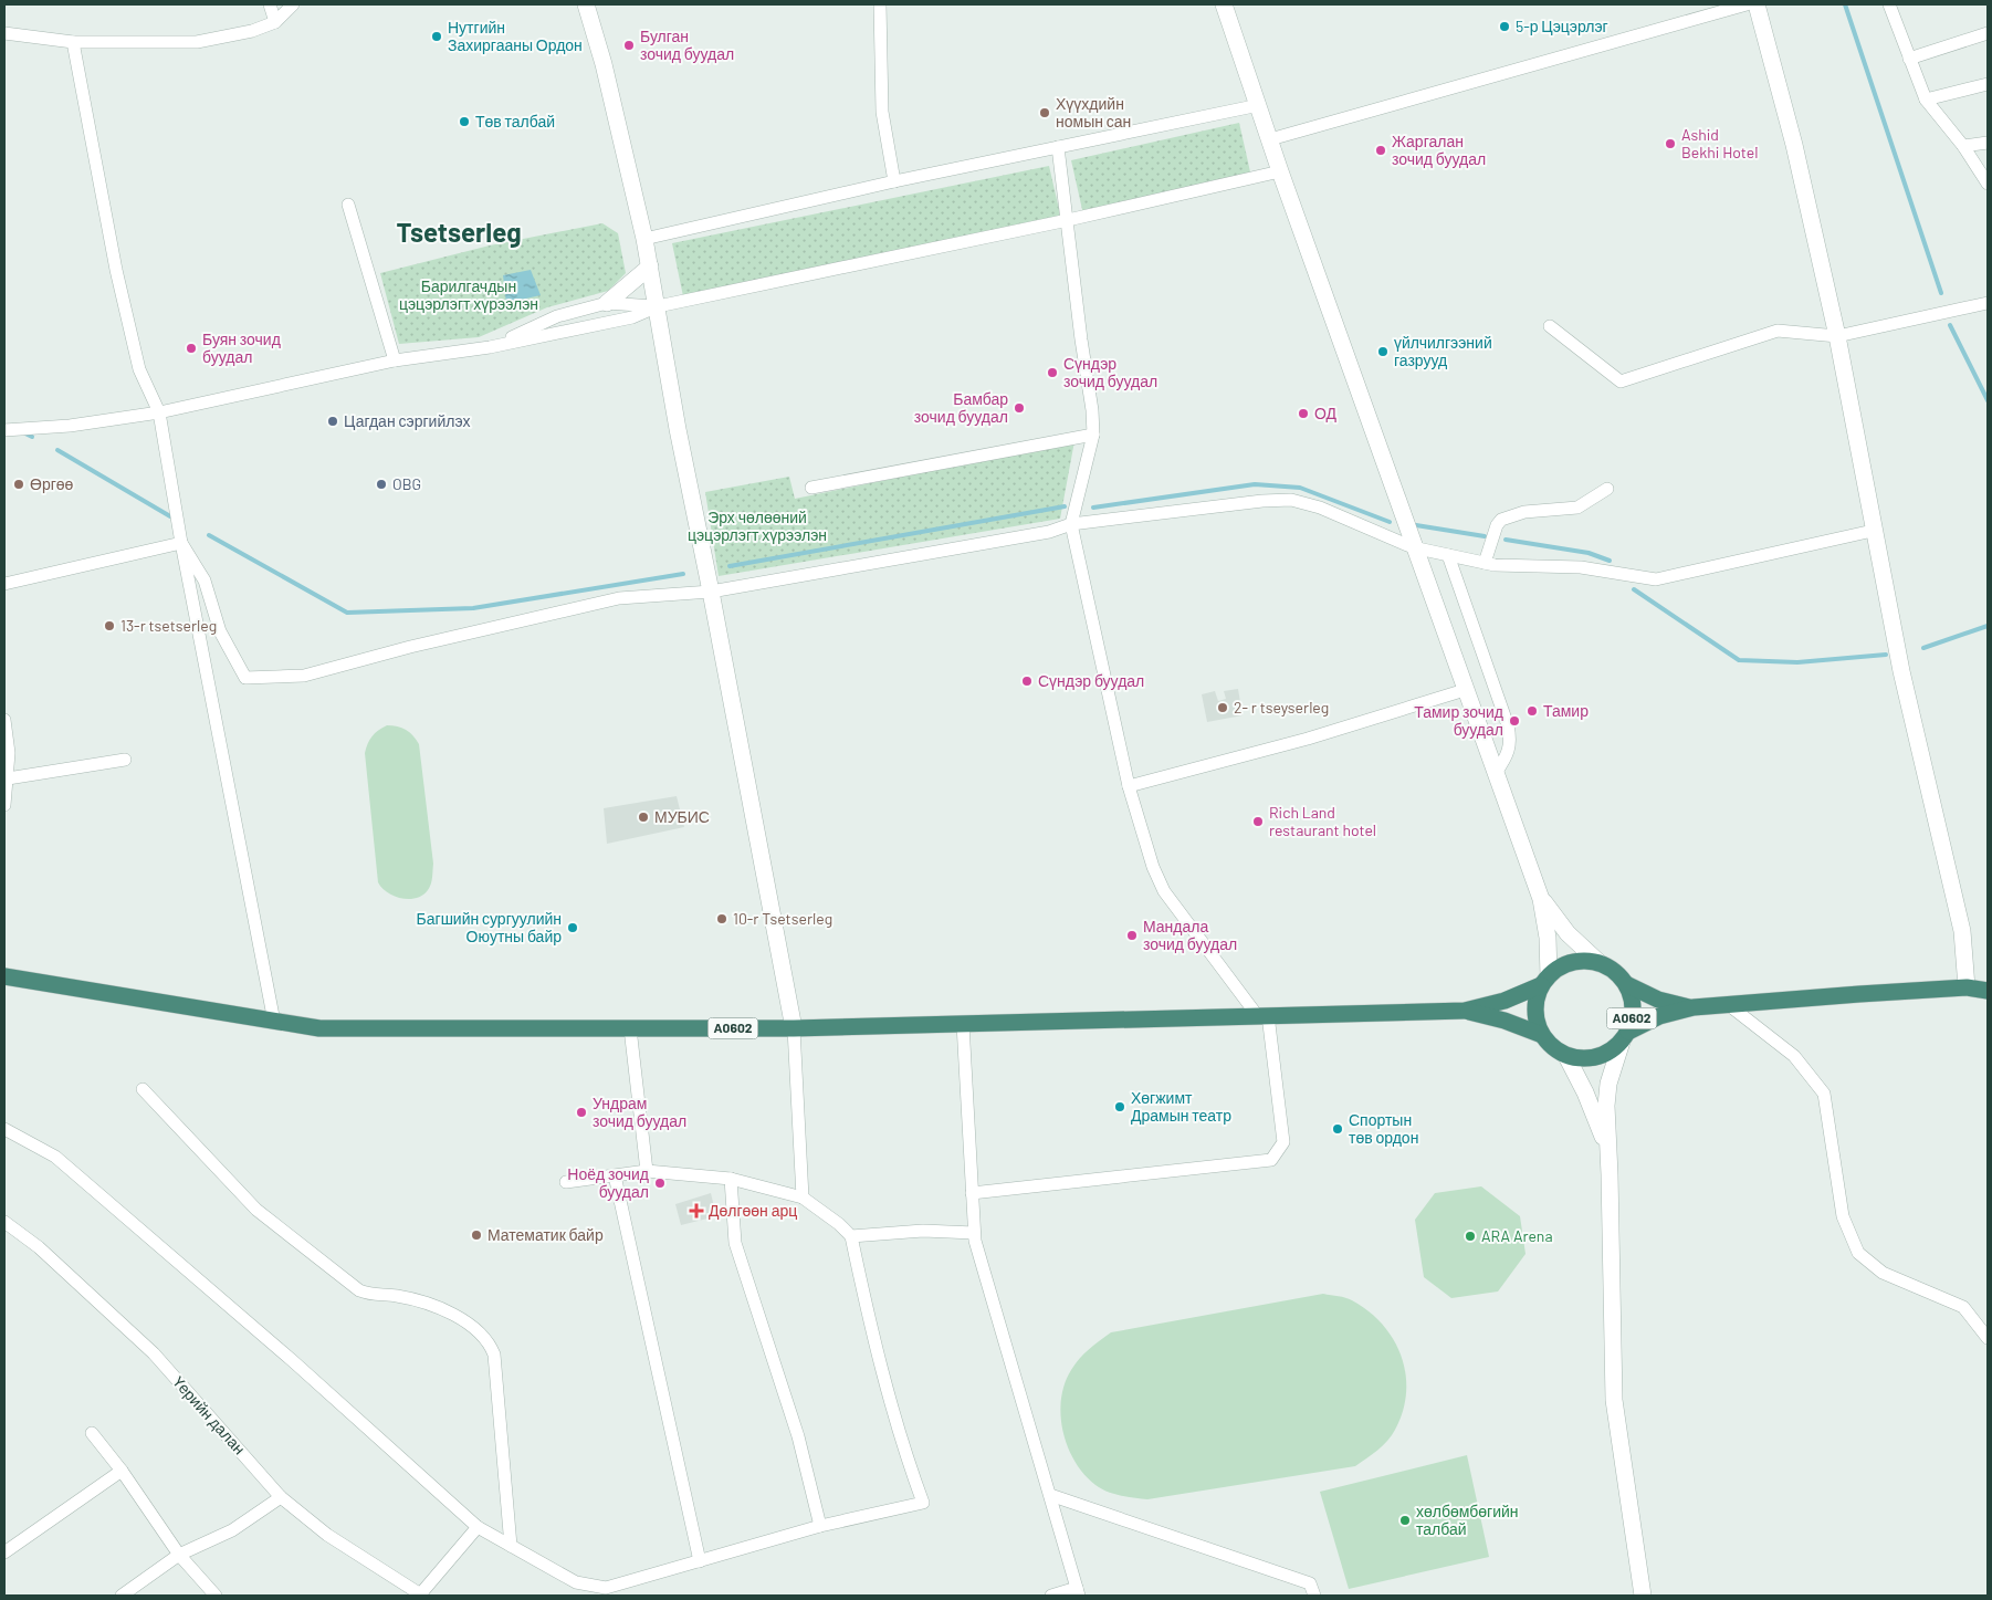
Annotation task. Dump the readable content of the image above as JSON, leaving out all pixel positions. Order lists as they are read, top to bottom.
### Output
{
  "streets": {
    "highway": ["A0602"],
    "street": ["Үерийн далан"]
  },
  "districts": ["Tsetserleg"],
  "parks": ["Барилгачдын цэцэрлэгт хүрээлэн", "Эрх чөлөөний цэцэрлэгт хүрээлэн"],
  "places": {
    "other": [
      "5-р Цэцэрлэг",
      "Нутгийн Захиргааны Ордон",
      "Булган зочид буудал",
      "Хүүхдийн номын сан",
      "Төв талбай",
      "Ashid Bekhi Hotel",
      "Жаргалан зочид буудал",
      "Буян зочид буудал",
      "үйлчилгээний газрууд",
      "Сүндэр зочид буудал",
      "Бамбар зочид буудал",
      "ОД",
      "Цагдан сэргийлэх",
      "Өргөө",
      "OBG",
      "13-r tsetserleg",
      "Сүндэр буудал",
      "2- r tseyserleg",
      "Тамир",
      "Тамир зочид буудал",
      "МУБИС",
      "Rich Land restaurant hotel",
      "10-r Tsetserleg",
      "Багшийн сургуулийн Оюутны байр",
      "Мандала зочид буудал",
      "Хөгжимт Драмын театр",
      "Ундрам зочид буудал",
      "Спортын төв ордон",
      "Ноёд зочид буудал",
      "Математик байр",
      "ARA Arena",
      "хөлбөмбөгийн талбай"
    ],
    "health": ["Дөлгөөн арц"]
  }
}
